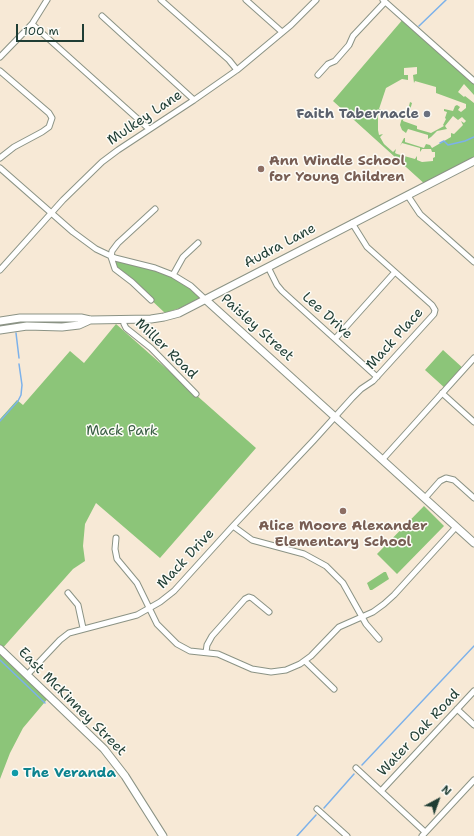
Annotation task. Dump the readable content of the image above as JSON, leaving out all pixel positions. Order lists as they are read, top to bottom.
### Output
{
  "streets": {
    "street": [
      "Mulkey Lane",
      "Audra Lane",
      "Lee Drive",
      "Paisley Street",
      "Mack Place",
      "Miller Road",
      "Mack Drive",
      "East McKinney Street",
      "Water Oak Road"
    ]
  },
  "crossings": [
    ["Mulkey Lane", "Paisley Street"],
    ["Audra Lane", "Lee Drive"],
    ["Audra Lane", "Paisley Street"],
    ["Audra Lane", "Mack Place"],
    ["Audra Lane", "Miller Road"],
    ["Lee Drive", "Mack Place"],
    ["Paisley Street", "Mack Place"],
    ["Paisley Street", "Mack Drive"],
    ["Mack Place", "Mack Drive"],
    ["Mack Drive", "East McKinney Street"]
  ],
  "parks": ["Mack Park"],
  "places": [
    "Faith Tabernacle",
    "Ann Windle School for Young Children",
    "Alice Moore Alexander Elementary School",
    "The Veranda"
  ],
  "scale_bar": "100 m",
  "north": "top right"
}
